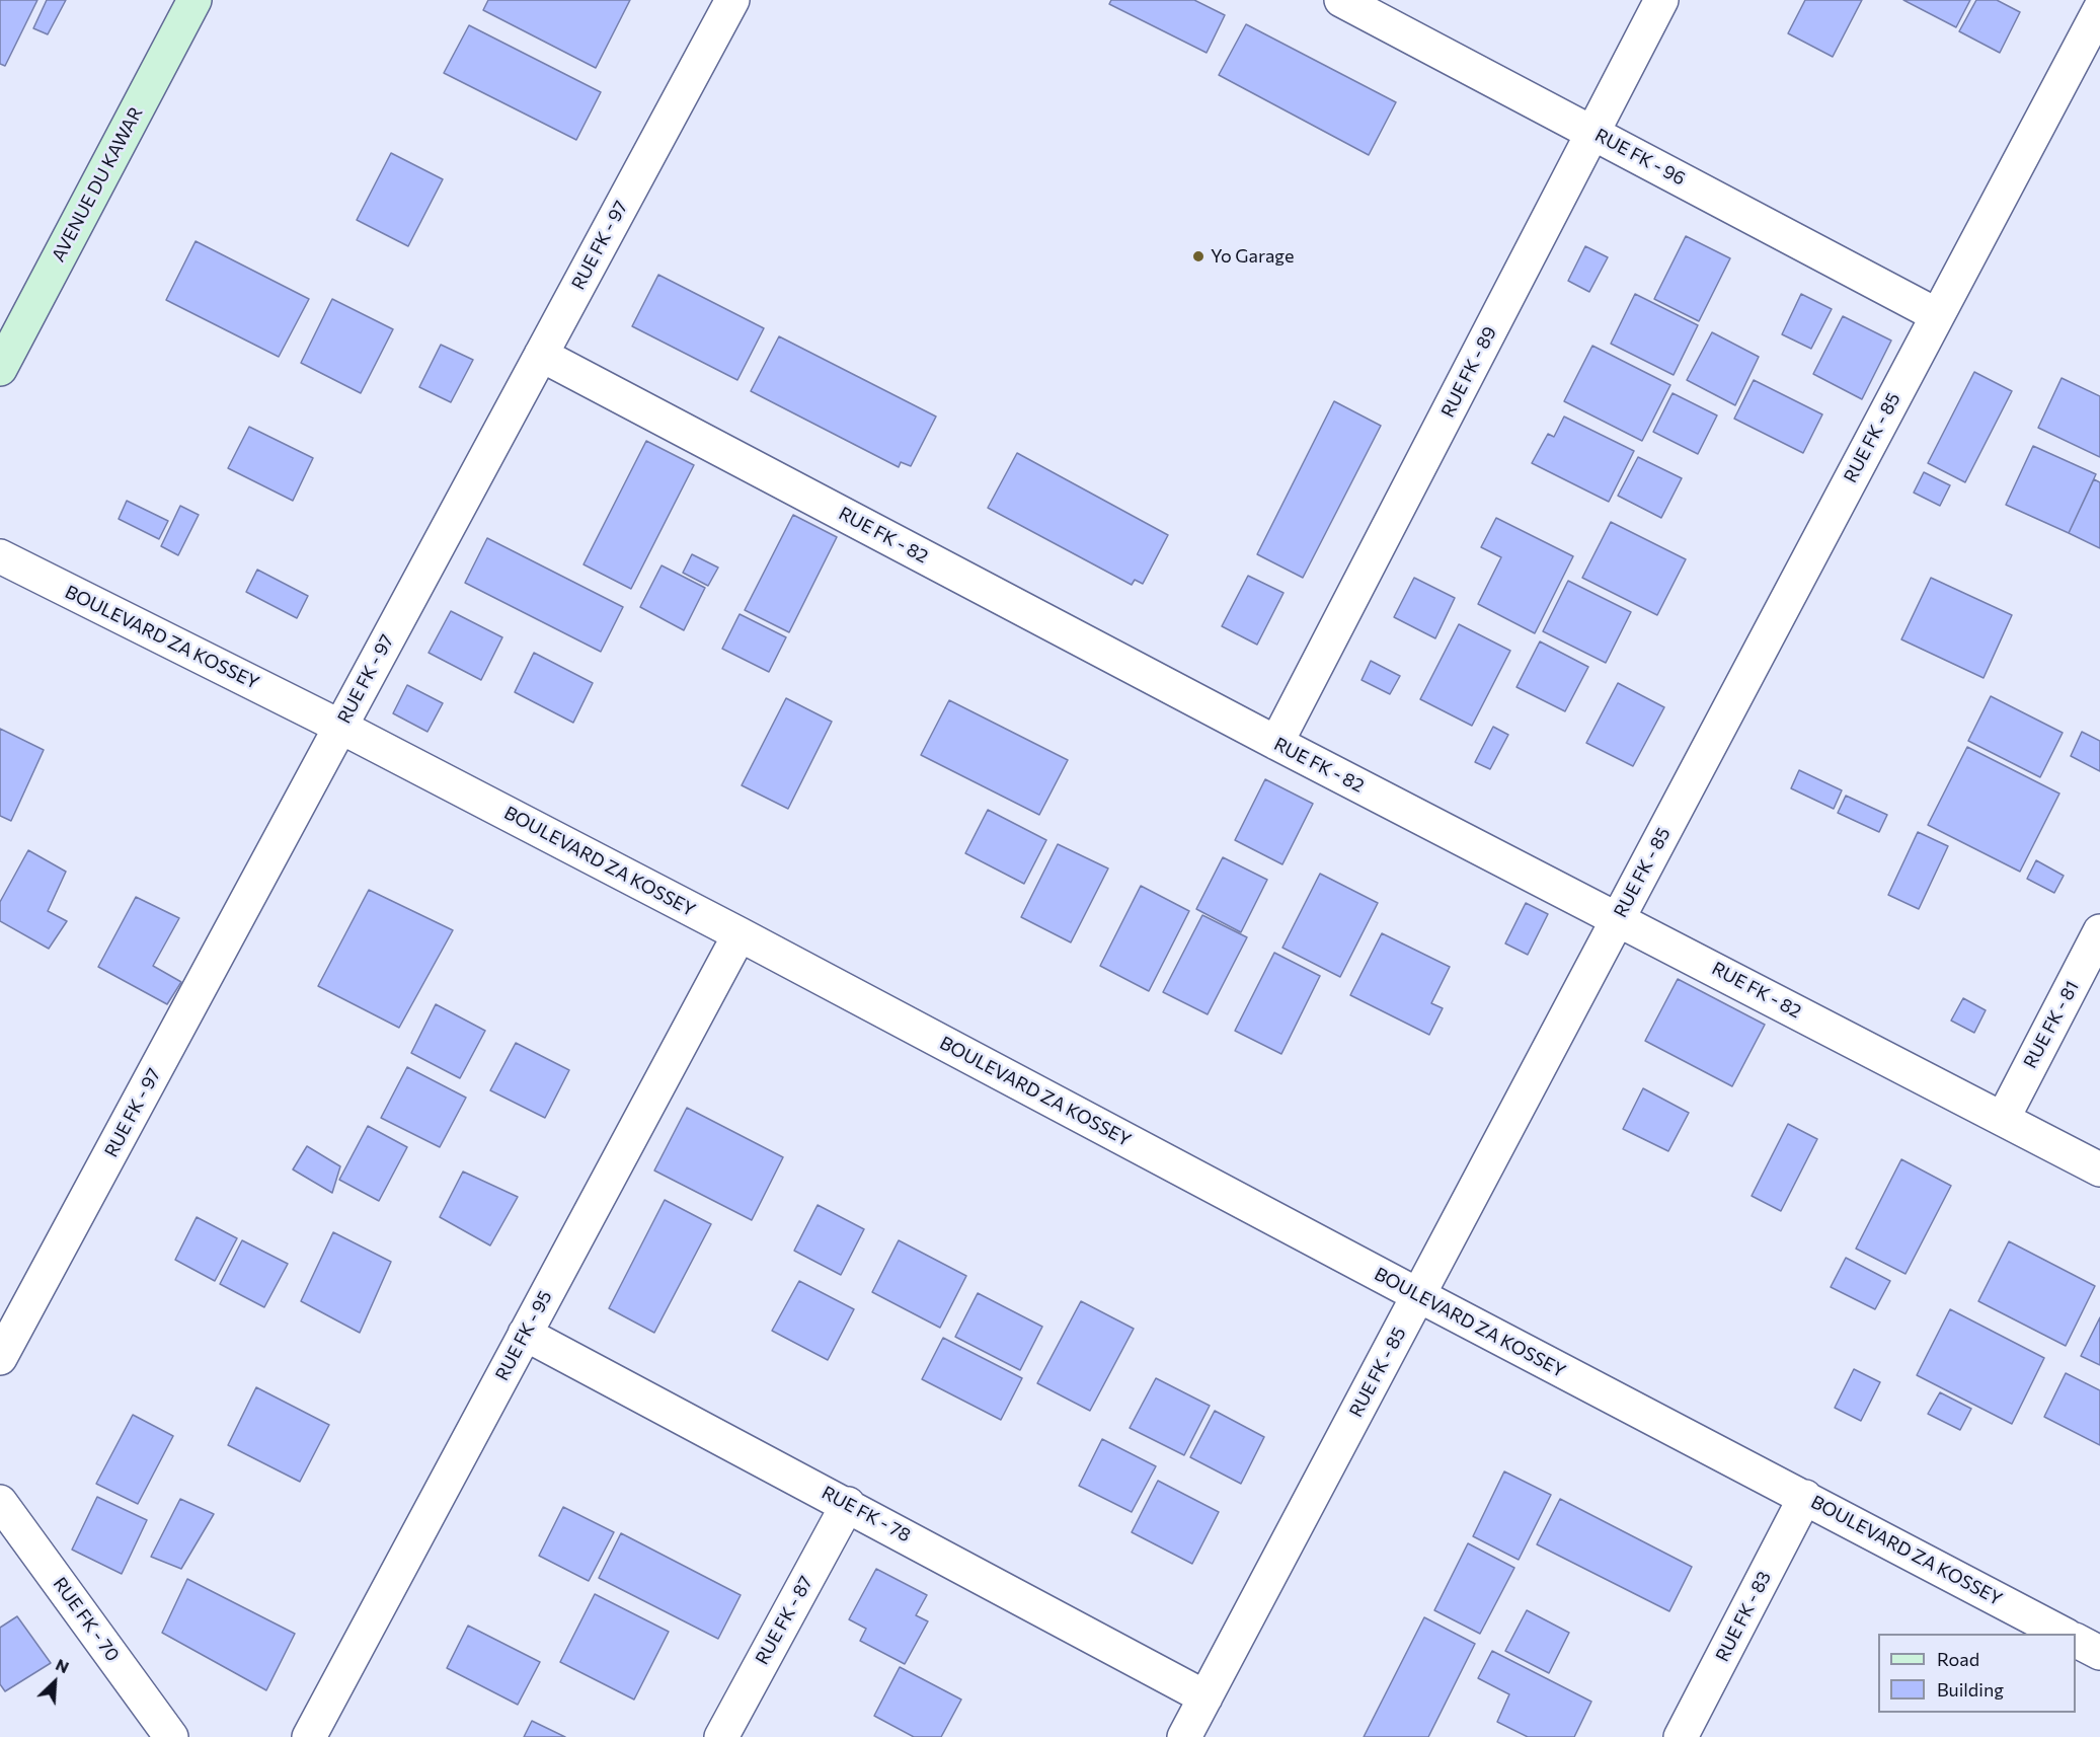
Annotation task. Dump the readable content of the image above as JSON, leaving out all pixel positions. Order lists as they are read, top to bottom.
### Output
{
  "streets": {
    "street": [
      "RUE FK - 96",
      "AVENUE DU KAWAR",
      "RUE FK - 97",
      "RUE FK - 89",
      "RUE FK - 85",
      "RUE FK - 82",
      "BOULEVARD ZA KOSSEY",
      "RUE FK - 81",
      "RUE FK - 95",
      "RUE FK - 78",
      "RUE FK - 83",
      "RUE FK - 70",
      "RUE FK - 87"
    ]
  },
  "crossings": [
    ["RUE FK - 96", "RUE FK - 89"],
    ["RUE FK - 96", "RUE FK - 85"],
    ["RUE FK - 97", "RUE FK - 82"],
    ["RUE FK - 97", "BOULEVARD ZA KOSSEY"],
    ["RUE FK - 89", "RUE FK - 82"],
    ["RUE FK - 85", "RUE FK - 82"],
    ["RUE FK - 85", "BOULEVARD ZA KOSSEY"],
    ["RUE FK - 85", "RUE FK - 78"],
    ["RUE FK - 82", "RUE FK - 81"],
    ["BOULEVARD ZA KOSSEY", "RUE FK - 95"],
    ["BOULEVARD ZA KOSSEY", "RUE FK - 83"],
    ["RUE FK - 95", "RUE FK - 78"],
    ["RUE FK - 78", "RUE FK - 87"]
  ],
  "places": ["Yo Garage"],
  "legend": ["Road", "Building"],
  "north": "top right"
}
